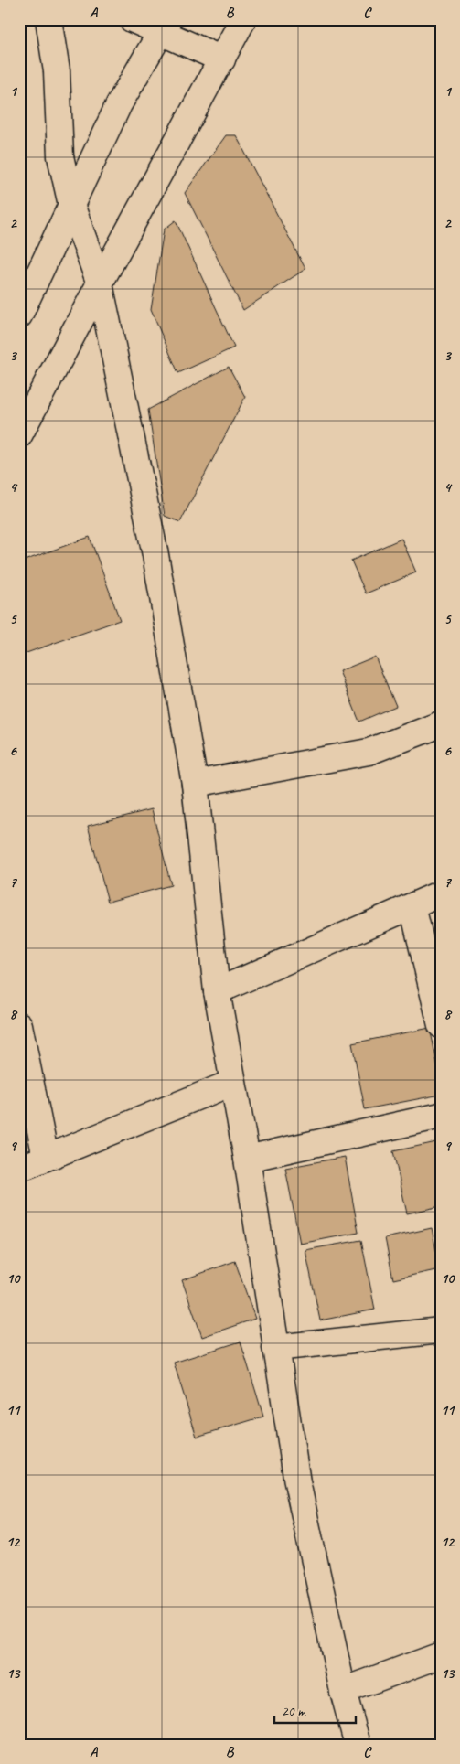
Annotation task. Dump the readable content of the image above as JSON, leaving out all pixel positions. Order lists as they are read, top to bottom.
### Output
{
  "scale_bar": "20 m",
  "grid": {
    "columns": ["A", "B", "C"],
    "rows": [
      "1",
      "2",
      "3",
      "4",
      "5",
      "6",
      "7",
      "8",
      "9",
      "10",
      "11",
      "12",
      "13"
    ]
  }
}
